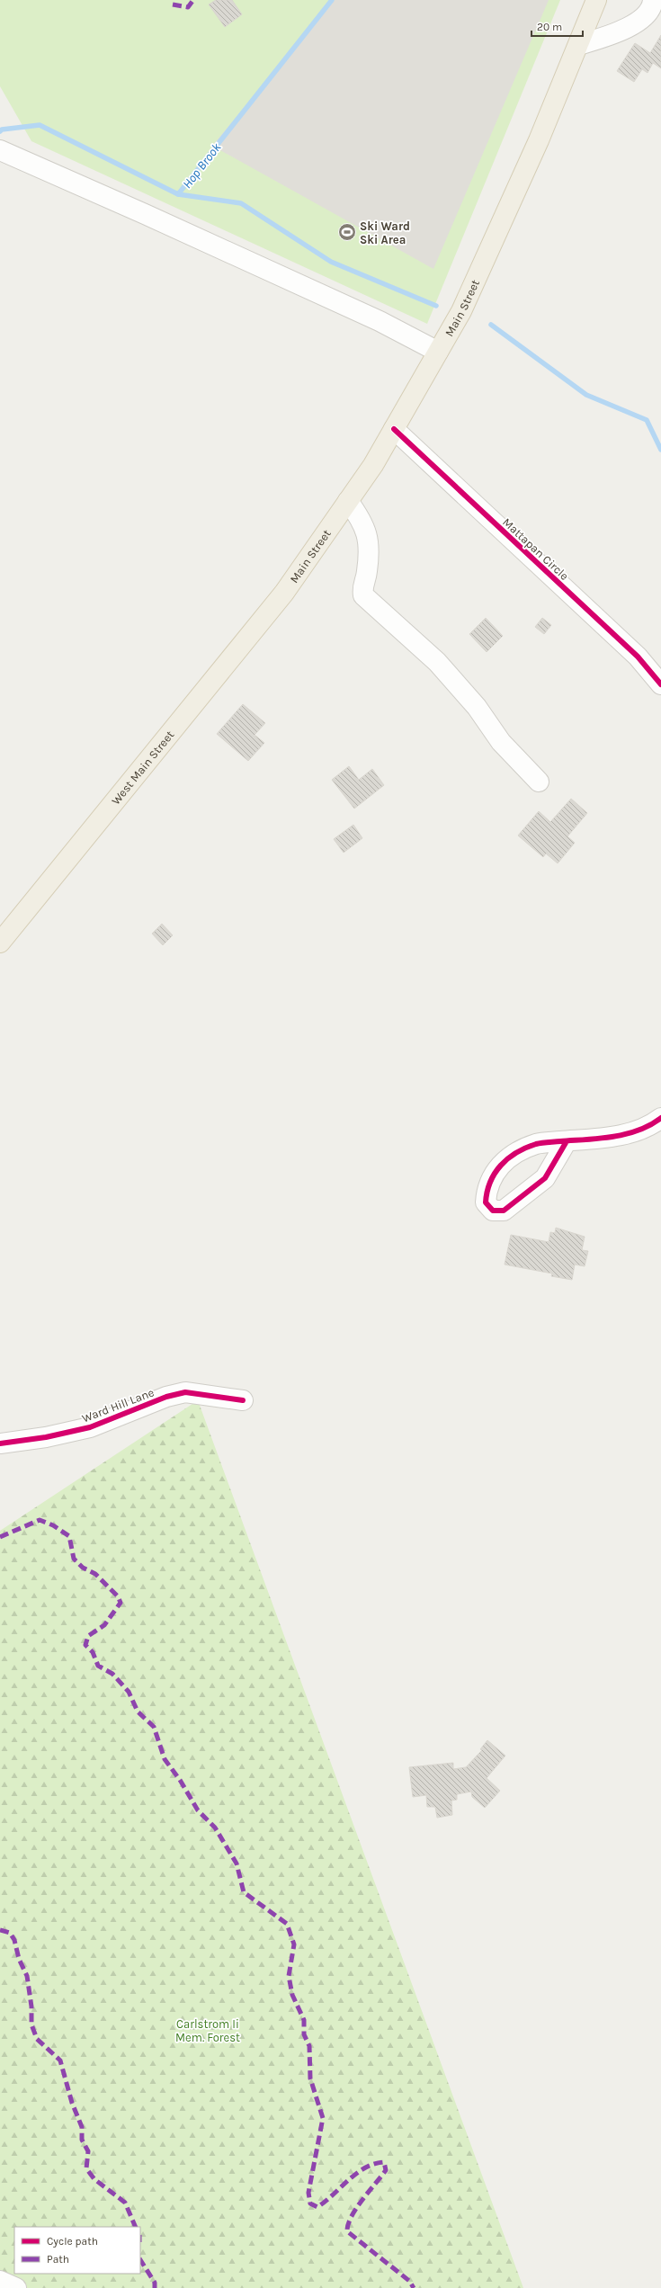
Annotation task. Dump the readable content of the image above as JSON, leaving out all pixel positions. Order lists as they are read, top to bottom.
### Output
{
  "streets": {
    "main road": ["Main Street", "West Main Street"],
    "street": ["Mattapan Circle", "Ward Hill Lane"]
  },
  "crossings": [
    ["Main Street", "Mattapan Circle"],
    ["Main Street", "West Main Street"]
  ],
  "water": ["Hop Brook"],
  "parks": ["Carlstrom Ii Mem. Forest"],
  "places": {
    "sports": ["Ski Ward Ski Area"]
  },
  "legend": ["Cycle path", "Path"],
  "scale_bar": "20 m"
}
